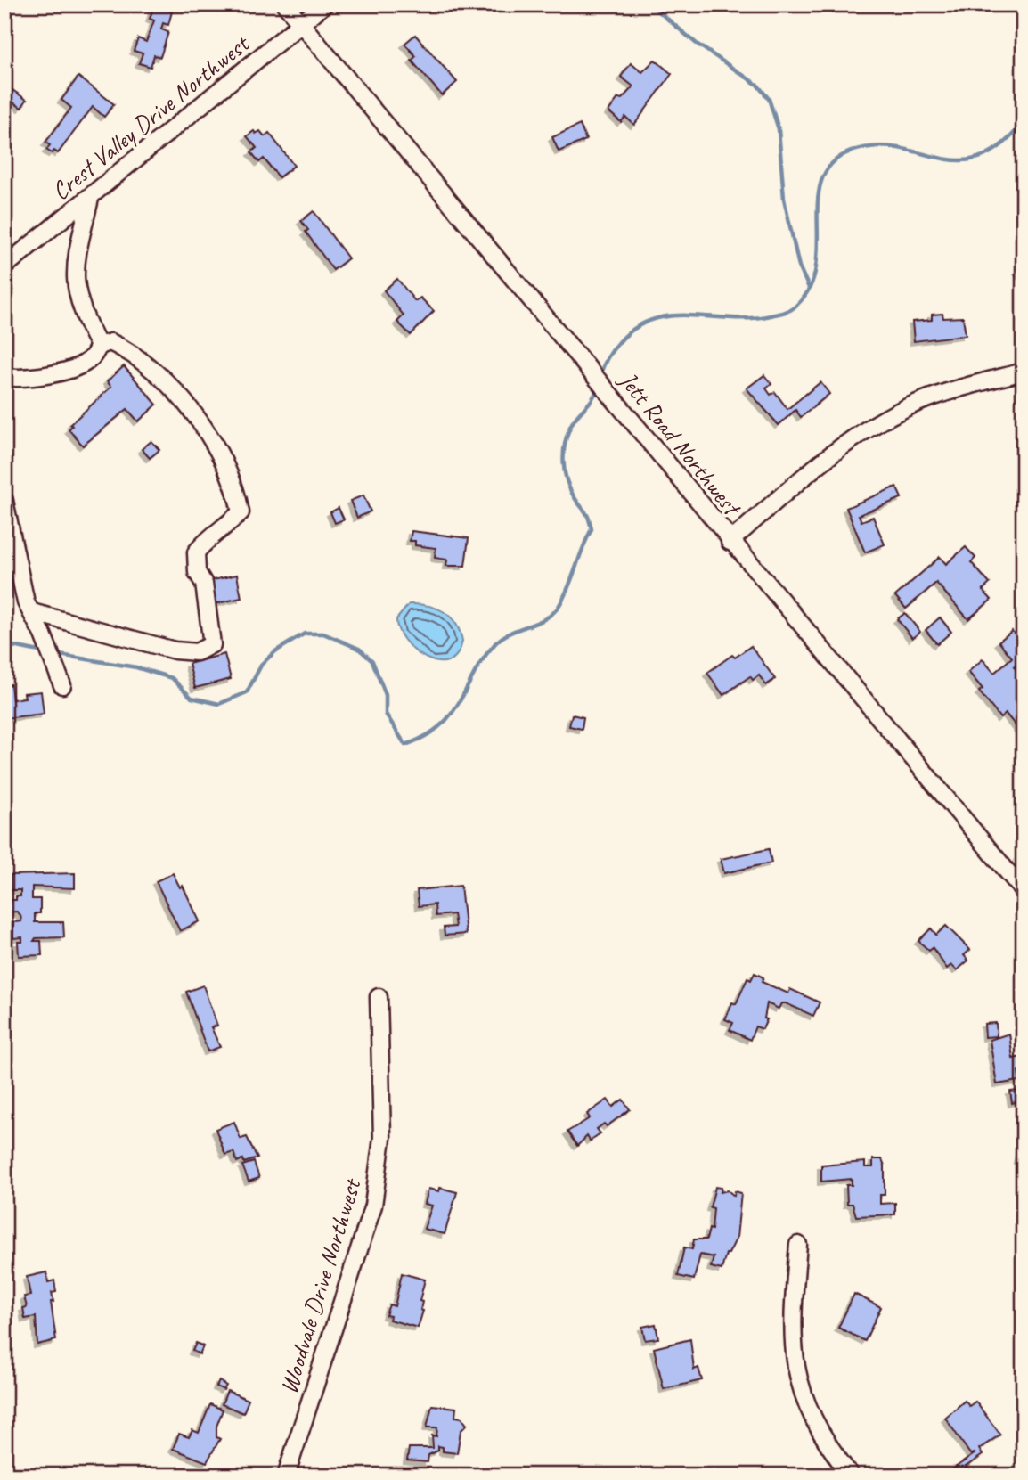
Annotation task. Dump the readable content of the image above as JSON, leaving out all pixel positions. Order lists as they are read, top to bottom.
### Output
{
  "streets": {
    "street": ["Crest Valley Drive Northwest", "Jett Road Northwest", "Woodvale Drive Northwest"]
  },
  "crossings": [
    ["Crest Valley Drive Northwest", "Jett Road Northwest"]
  ]
}
